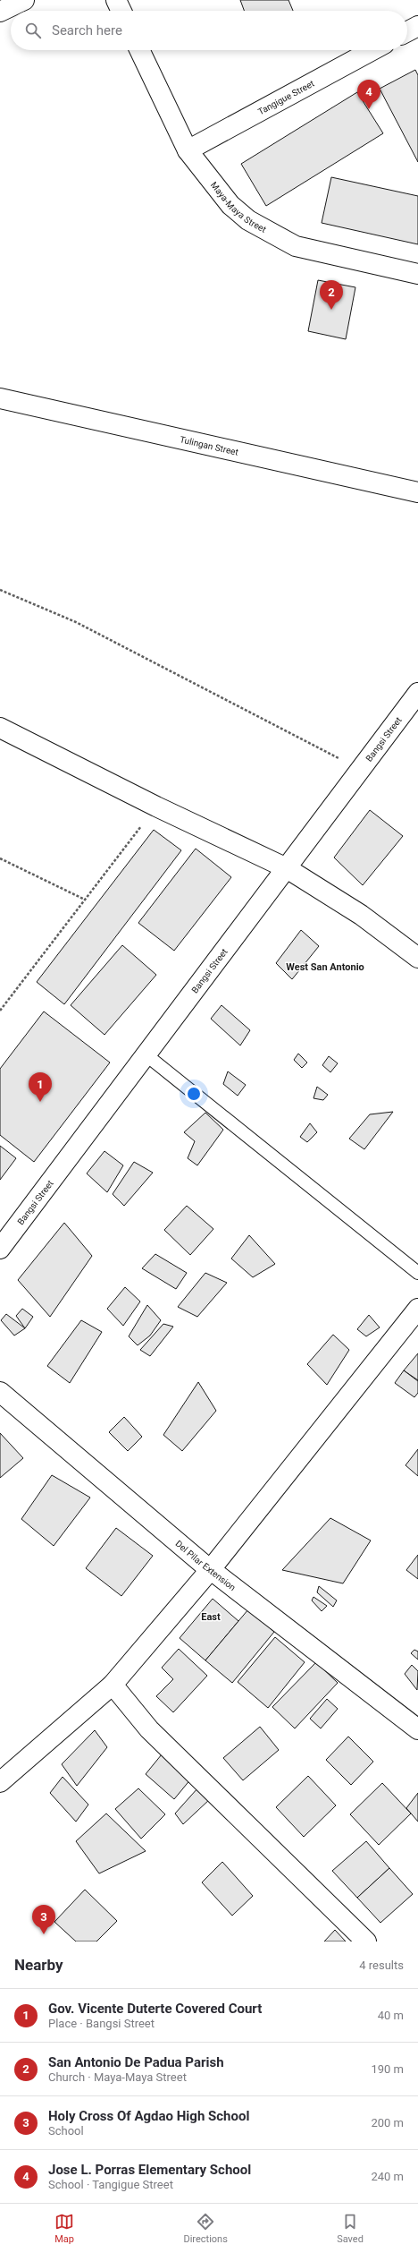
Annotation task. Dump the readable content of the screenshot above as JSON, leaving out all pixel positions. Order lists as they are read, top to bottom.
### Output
{
  "streets": {
    "street": [
      "Tangigue Street",
      "Maya-Maya Street",
      "Tulingan Street",
      "Bangsi Street",
      "Del Pilar Extension"
    ]
  },
  "crossings": [
    ["Tangigue Street", "Maya-Maya Street"]
  ],
  "districts": ["West San Antonio", "East"],
  "page": {
    "search": "Search here",
    "pins": [
      "4",
      "2",
      "1",
      "3"
    ],
    "heading": ["Nearby", "4 results"],
    "list": [
      {
        "mark": "1",
        "name": "Gov. Vicente Duterte Covered Court",
        "note": "Place · Bangsi Street",
        "value": "40 m"
      },
      {
        "mark": "2",
        "name": "San Antonio De Padua Parish",
        "note": "Church · Maya-Maya Street",
        "value": "190 m"
      },
      {
        "mark": "3",
        "name": "Holy Cross Of Agdao High School",
        "note": "School",
        "value": "200 m"
      },
      {
        "mark": "4",
        "name": "Jose L. Porras Elementary School",
        "note": "School · Tangigue Street",
        "value": "240 m"
      }
    ],
    "nav": ["Map", "Directions", "Saved"]
  }
}
